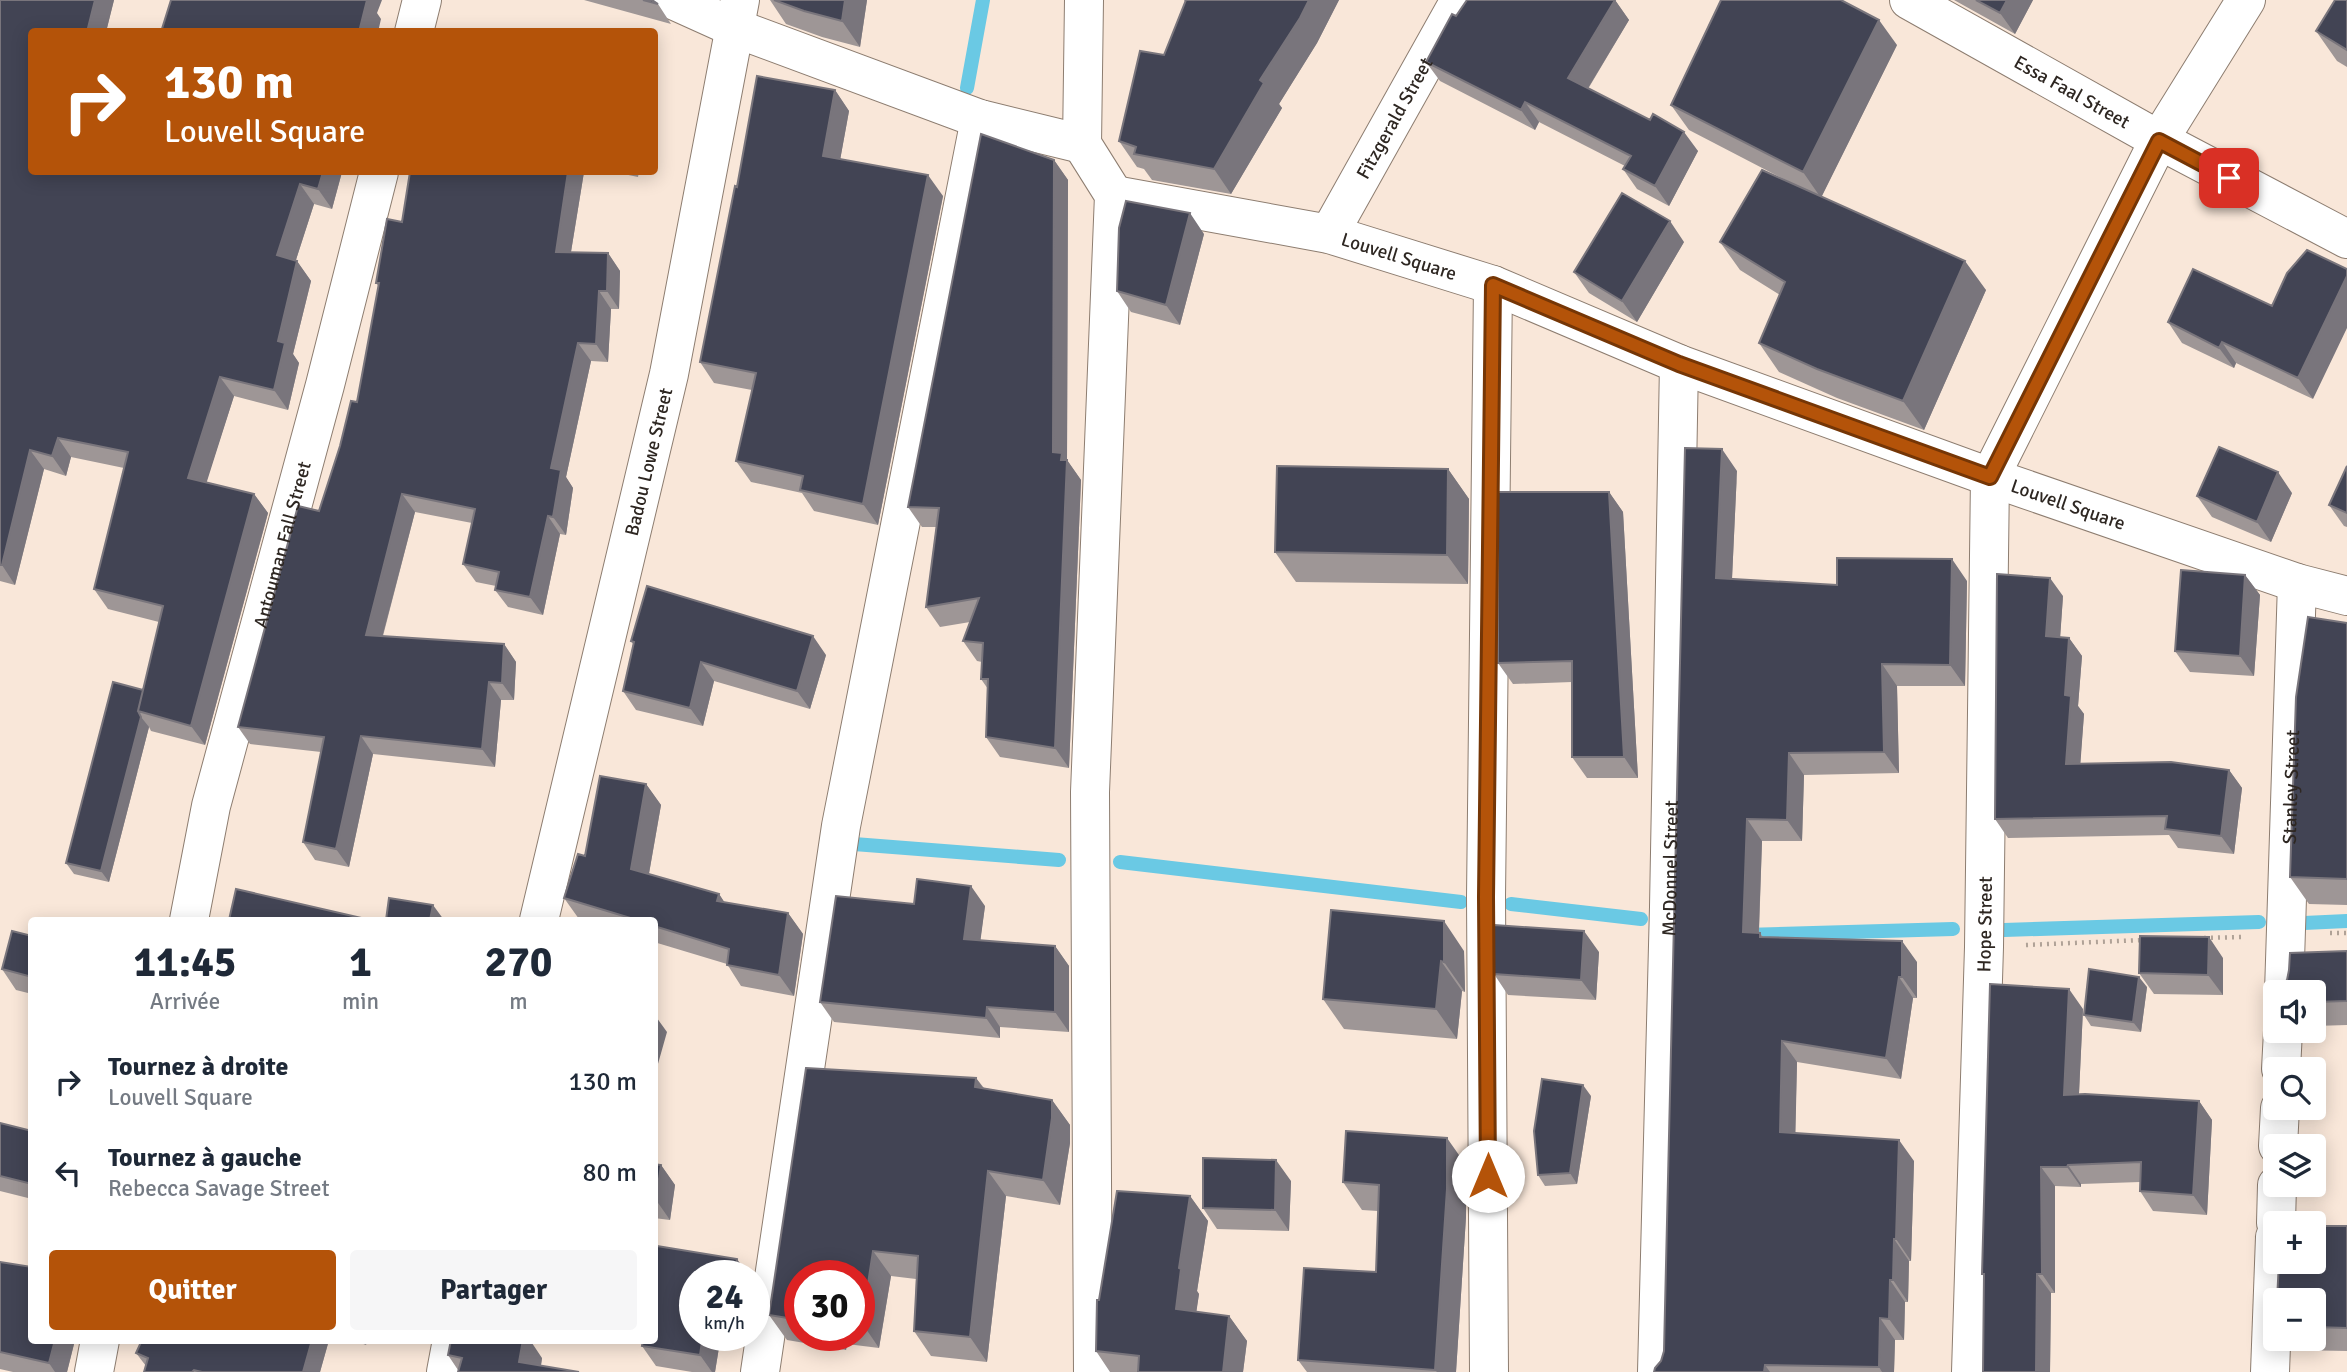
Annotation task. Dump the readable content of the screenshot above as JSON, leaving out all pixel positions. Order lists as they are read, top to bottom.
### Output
{
  "streets": {
    "street": [
      "Essa Faal Street",
      "Fitzgerald Street",
      "Louvell Square",
      "Badou Lowe Street",
      "Antouman Fall Street",
      "Stanley Street",
      "McDonnel Street",
      "Hope Street"
    ]
  },
  "crossings": [
    ["Fitzgerald Street", "Louvell Square"],
    ["Louvell Square", "Stanley Street"],
    ["Louvell Square", "McDonnel Street"],
    ["Louvell Square", "Hope Street"]
  ],
  "page": {
    "turn": ["130 m", "Louvell Square"],
    "eta": [
      "11:45",
      "Arrivée",
      "1",
      "min",
      "270",
      "m"
    ],
    "map_buttons": ["+", "−"],
    "list": [
      {
        "name": "Tournez à droite",
        "note": "Louvell Square",
        "value": "130 m"
      },
      {
        "name": "Tournez à gauche",
        "note": "Rebecca Savage Street",
        "value": "80 m"
      }
    ],
    "buttons": ["Quitter", "Partager"],
    "speed": "24 km/h",
    "limit": "30"
  }
}
